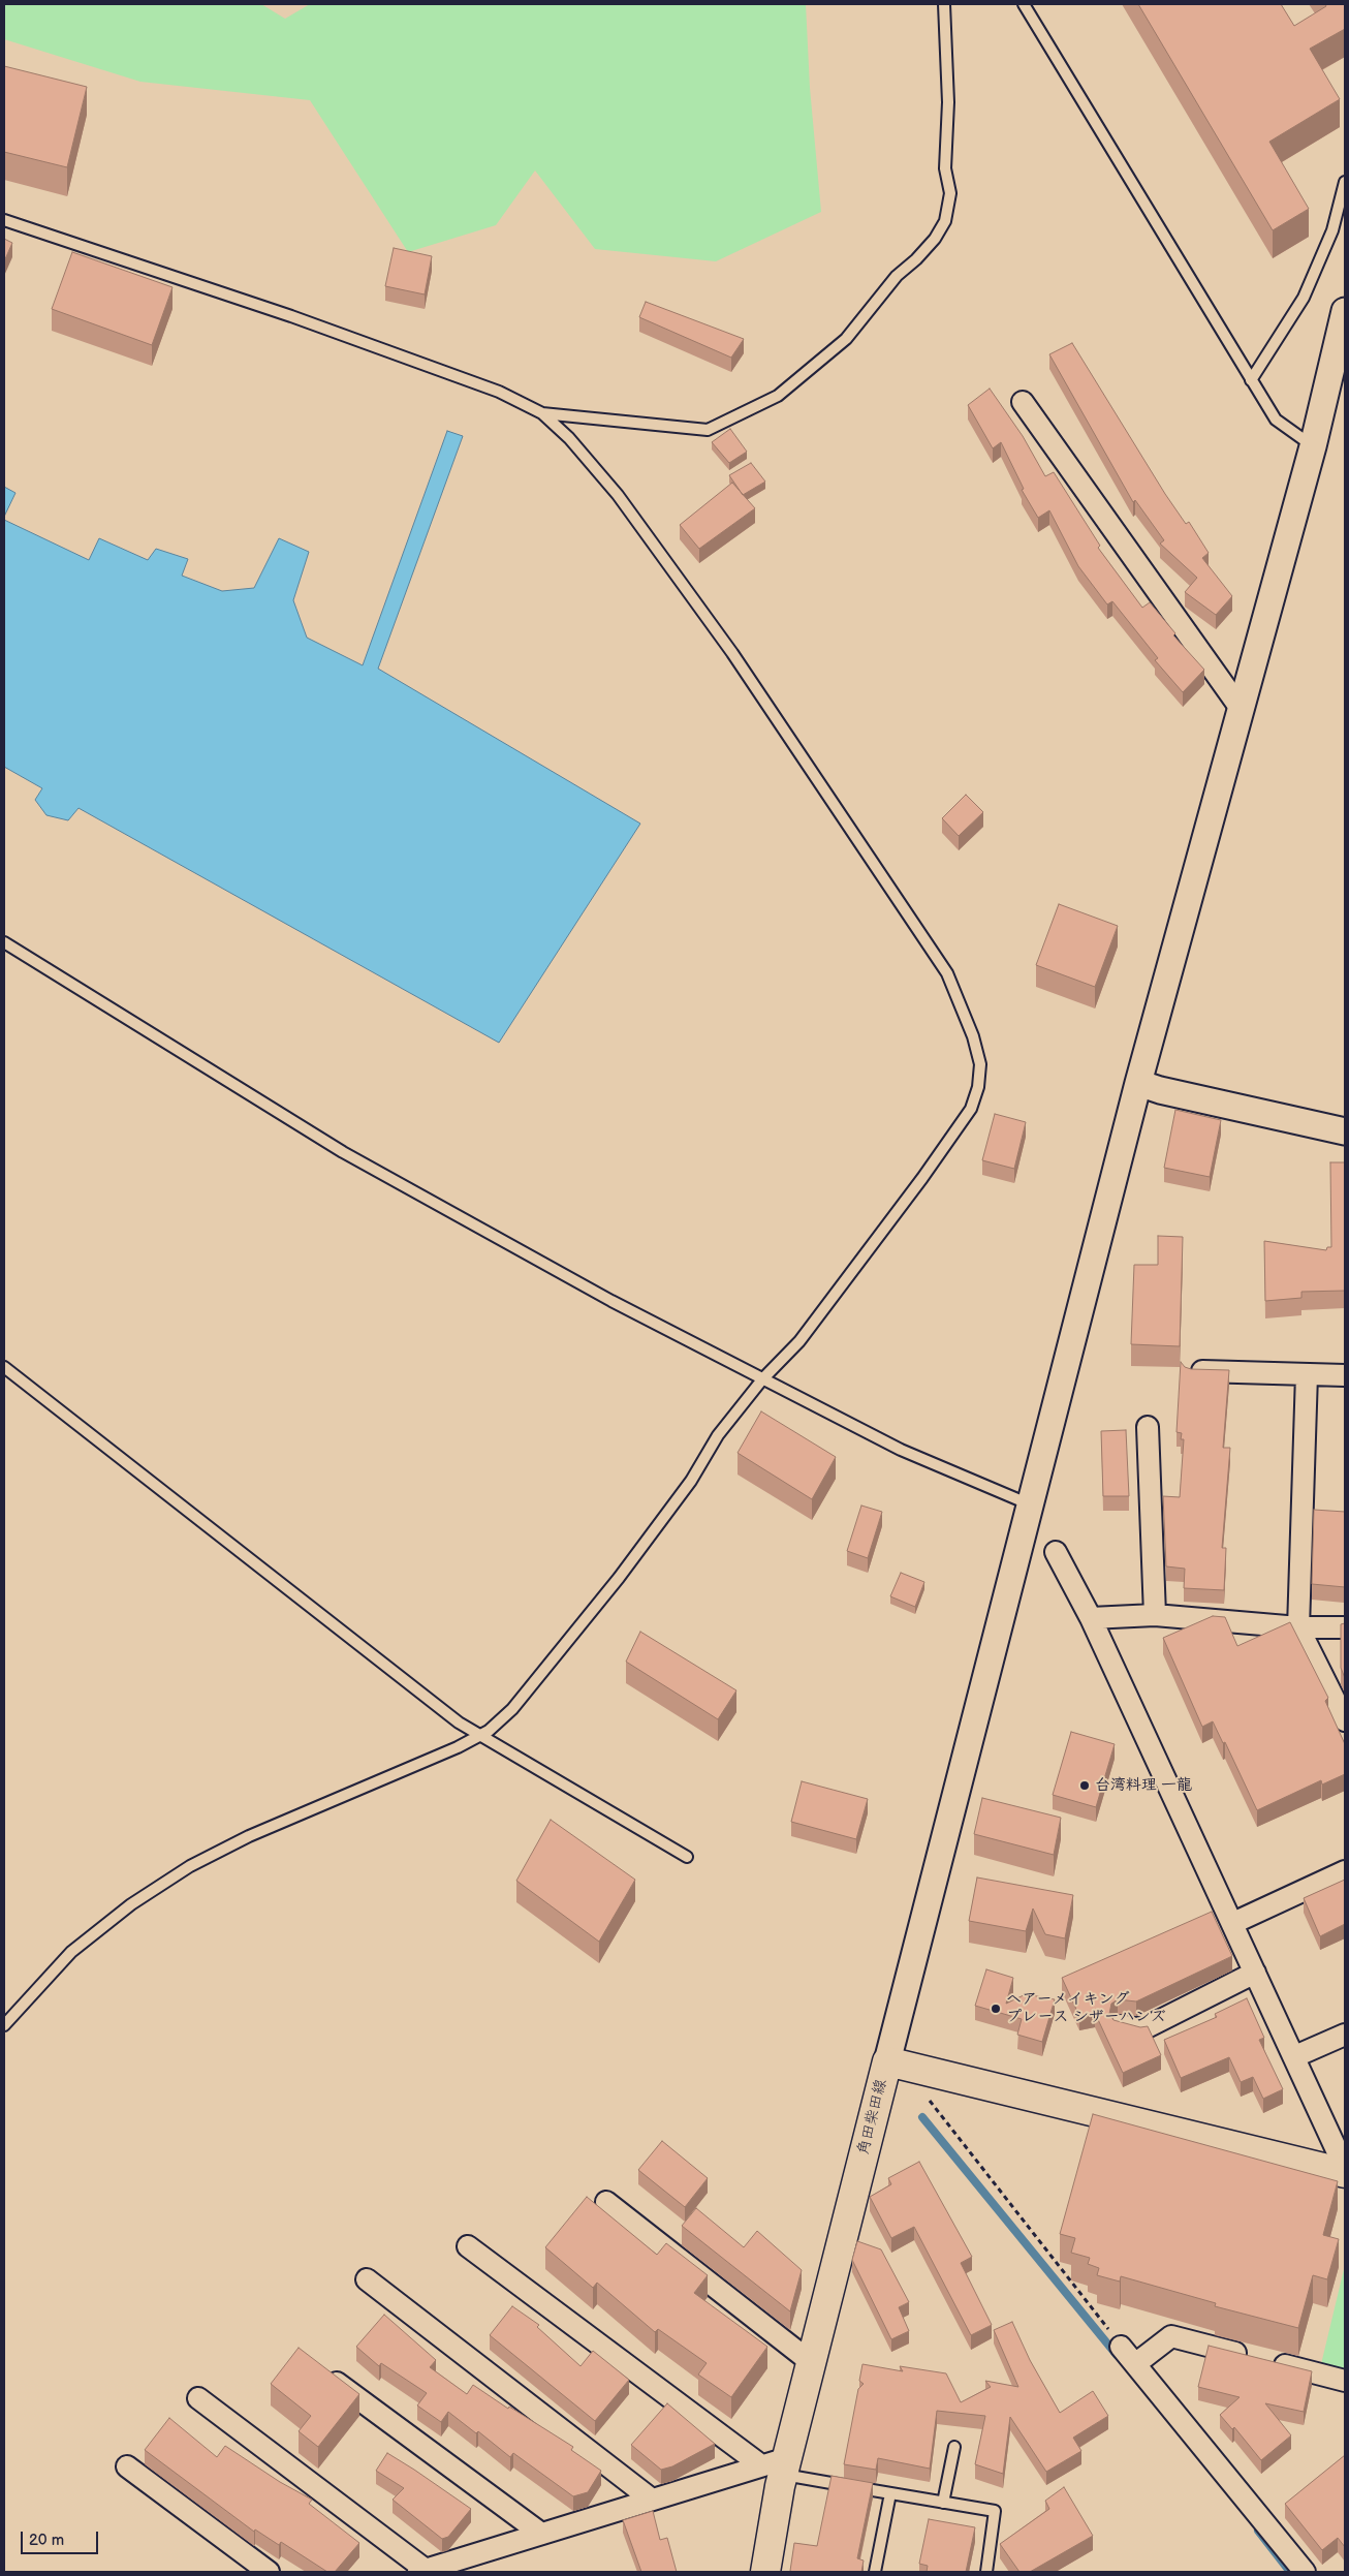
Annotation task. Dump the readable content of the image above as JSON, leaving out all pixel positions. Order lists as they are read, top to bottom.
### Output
{
  "streets": {
    "main road": ["角田柴田線"]
  },
  "places": ["台湾料理 一龍", "ヘアーメイキング プレース シザーハンズ"],
  "scale_bar": "20 m"
}
